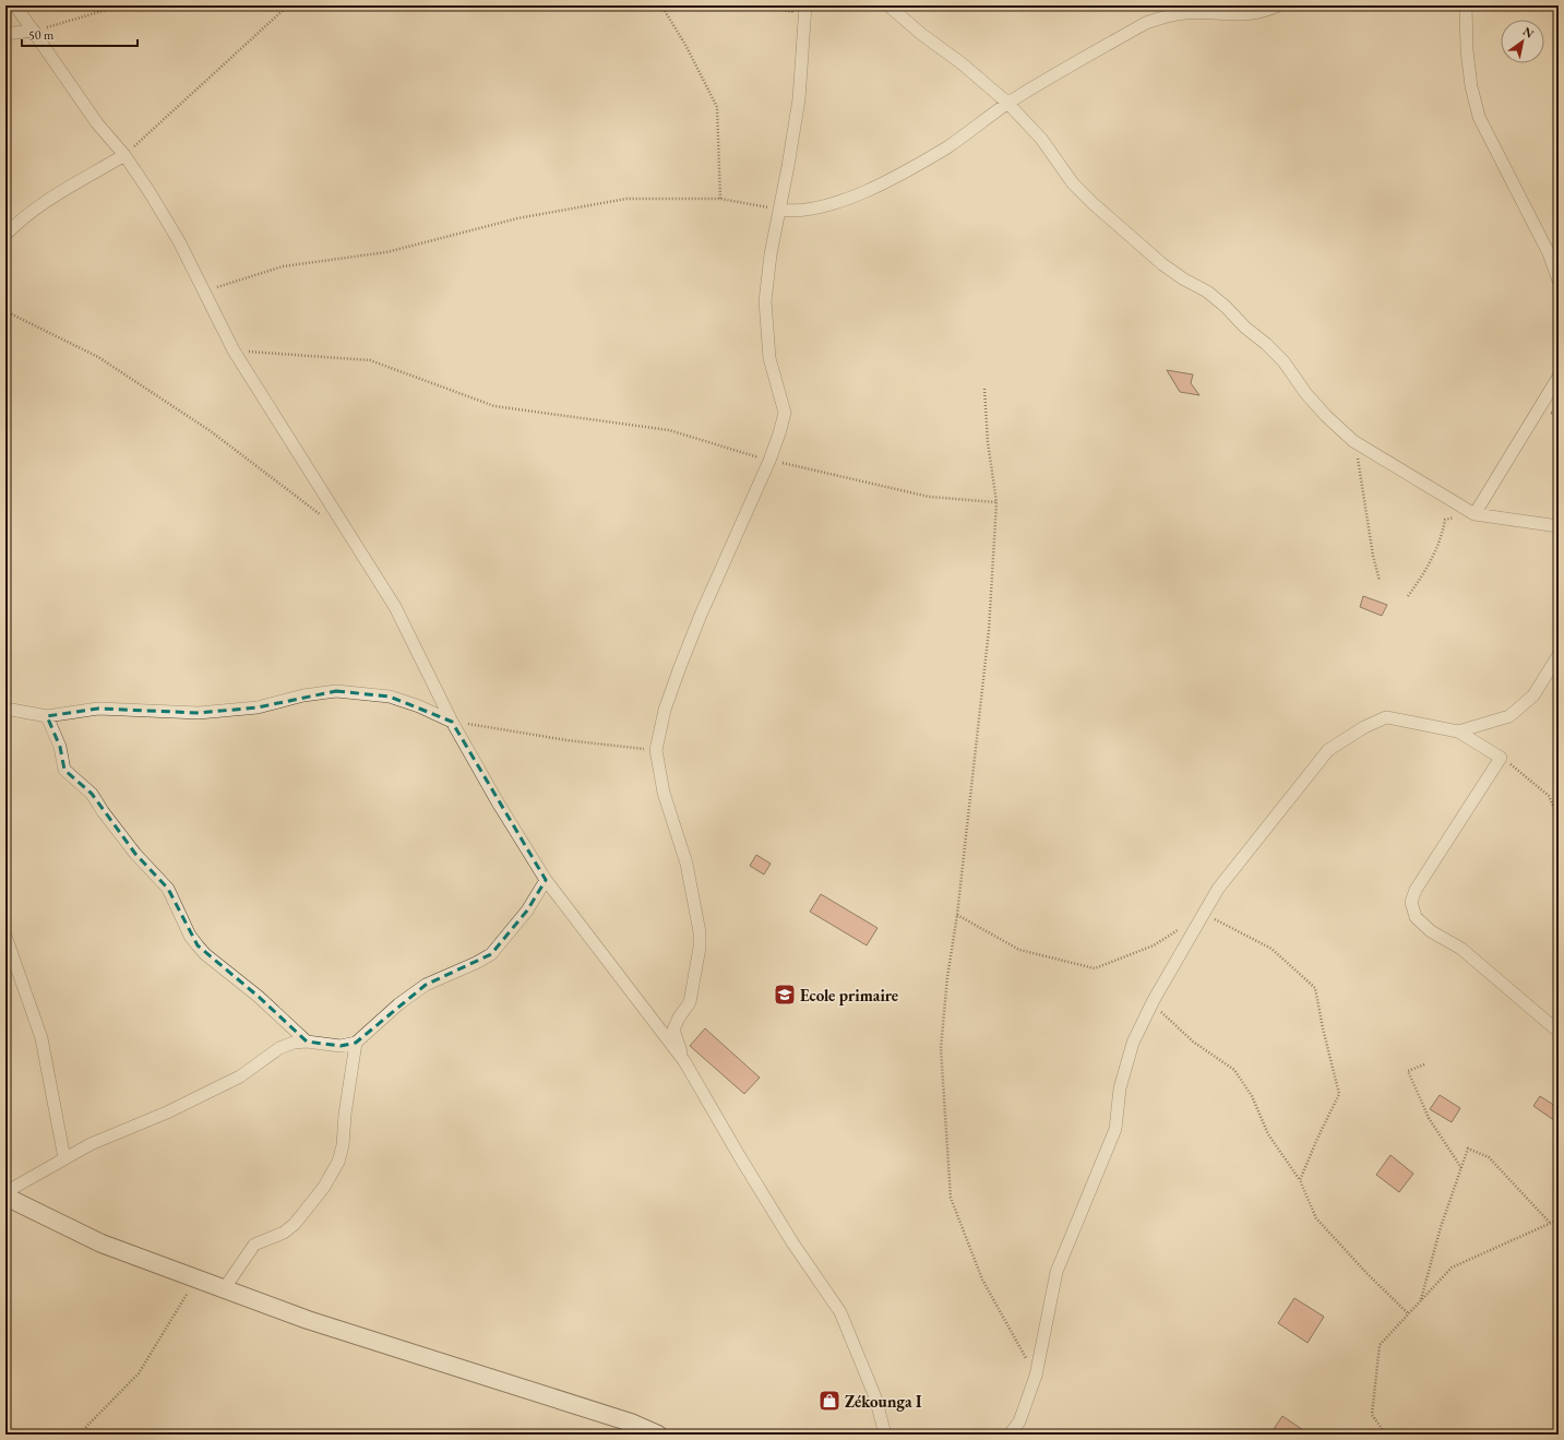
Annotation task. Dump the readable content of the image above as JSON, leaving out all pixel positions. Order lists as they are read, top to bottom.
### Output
{
  "places": {
    "school or university": ["Ecole primaire"],
    "shop": ["Zékounga I"]
  },
  "scale_bar": "50 m",
  "north": "top right"
}
